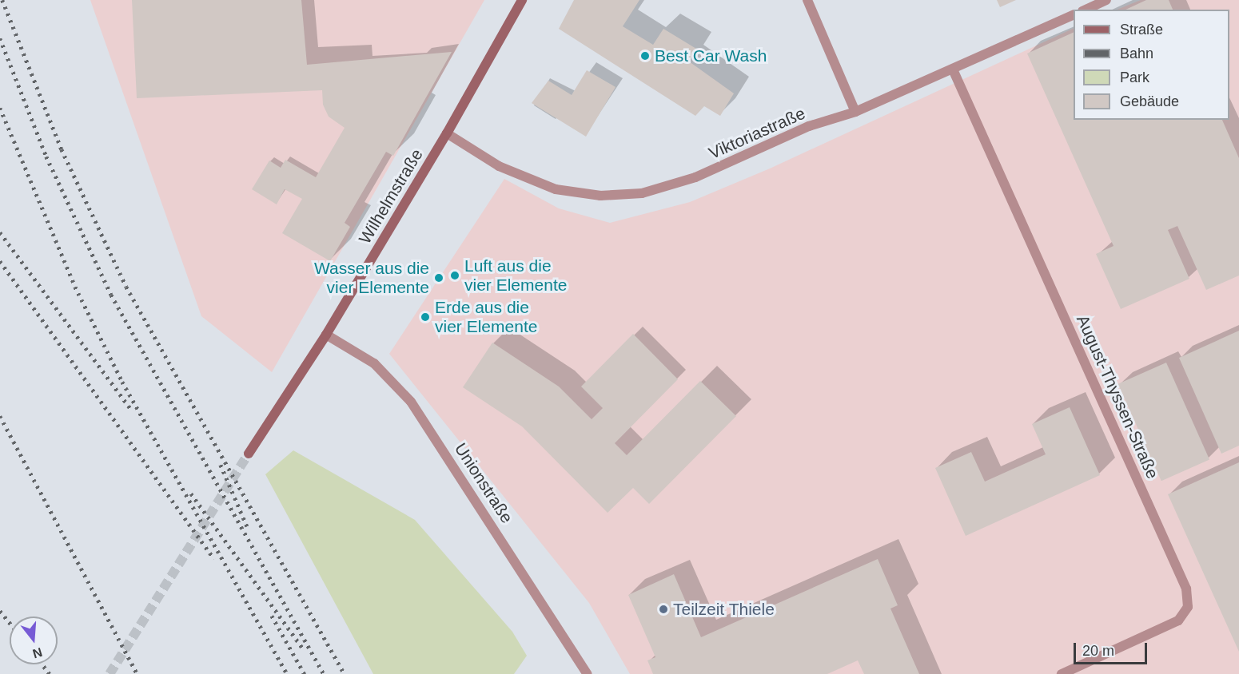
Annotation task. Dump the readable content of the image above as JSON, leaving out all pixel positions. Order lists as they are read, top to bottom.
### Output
{
  "streets": {
    "main road": ["Wilhelmstraße"],
    "street": ["Viktoriastraße", "August-Thyssen-Straße", "Unionstraße"]
  },
  "crossings": [
    ["Viktoriastraße", "Wilhelmstraße"],
    ["Viktoriastraße", "August-Thyssen-Straße"],
    ["Wilhelmstraße", "Unionstraße"]
  ],
  "places": [
    "Best Car Wash",
    "Luft aus die vier Elemente",
    "Wasser aus die vier Elemente",
    "Erde aus die vier Elemente",
    "Teilzeit Thiele"
  ],
  "legend": [
    "Straße",
    "Bahn",
    "Park",
    "Gebäude"
  ],
  "scale_bar": "20 m",
  "north": "bottom"
}
